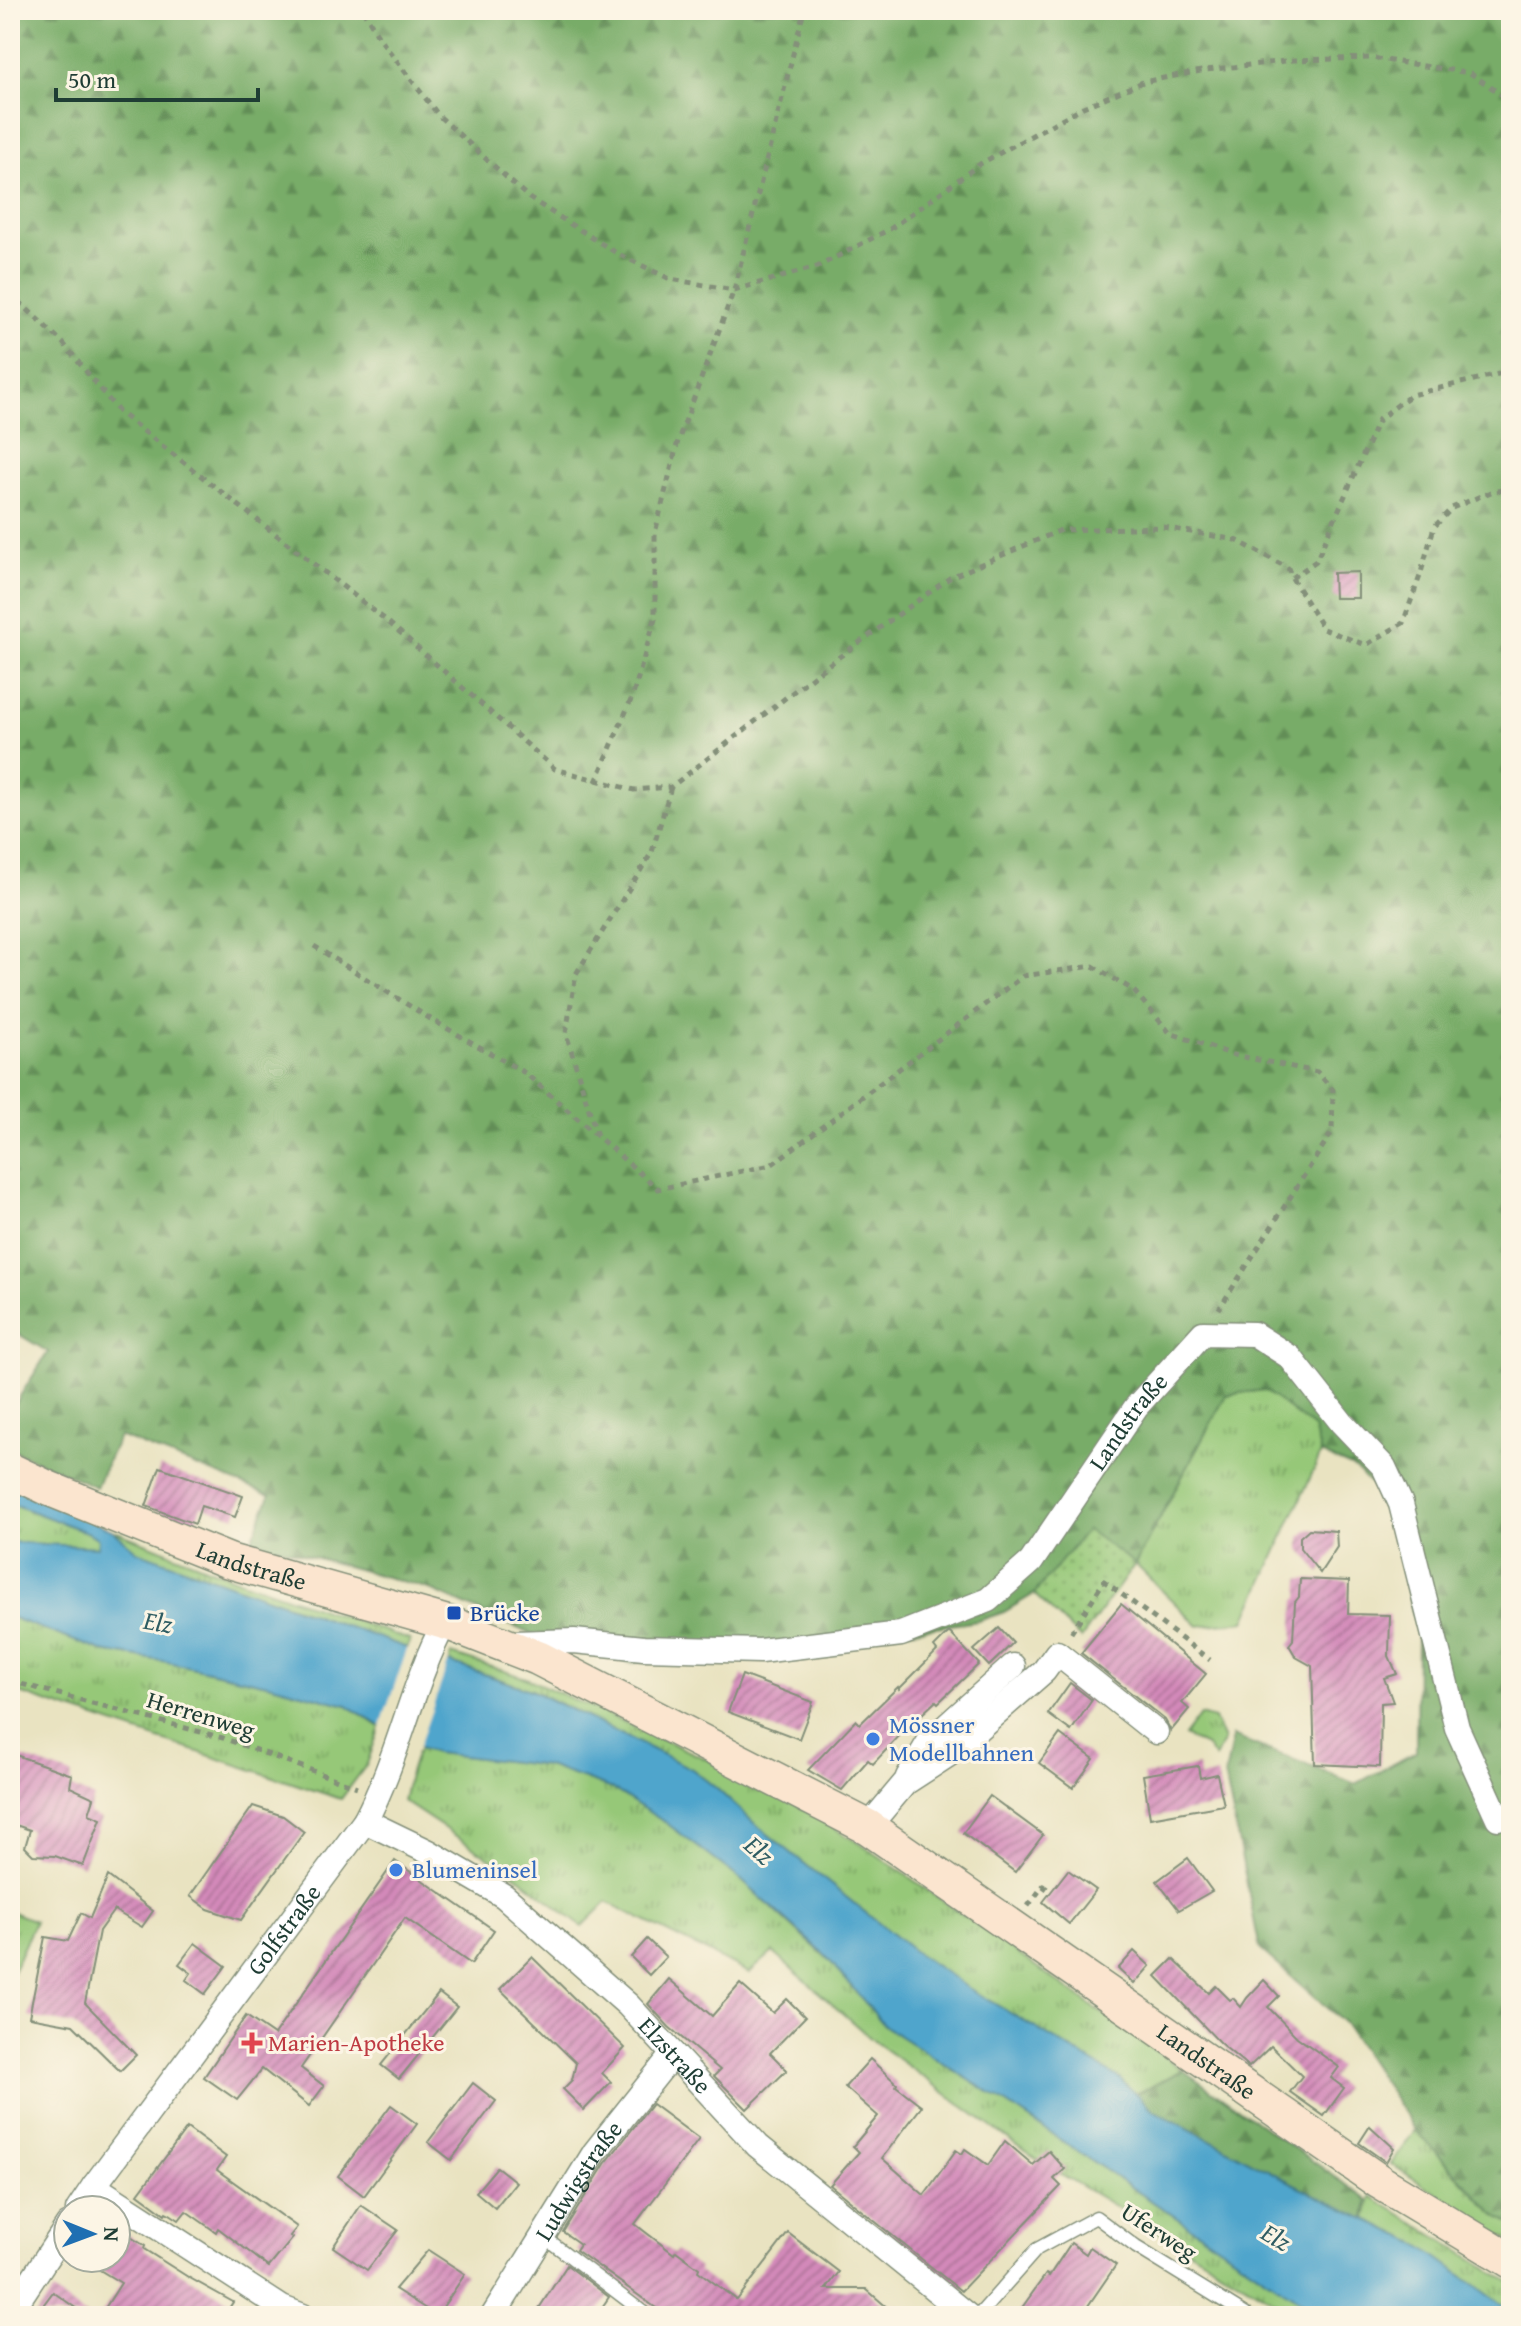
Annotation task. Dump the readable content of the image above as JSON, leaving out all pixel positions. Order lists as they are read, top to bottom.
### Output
{
  "streets": {
    "street": [
      "Landstraße",
      "Golfstraße",
      "Elzstraße",
      "Ludwigstraße"
    ],
    "lane": ["Uferweg"],
    "path": ["Herrenweg"]
  },
  "crossings": [
    ["Landstraße", "Golfstraße"],
    ["Herrenweg", "Golfstraße"],
    ["Golfstraße", "Elzstraße"],
    ["Elzstraße", "Ludwigstraße"]
  ],
  "water": ["Elz"],
  "places": {
    "transit": ["Brücke"],
    "other": ["Mössner Modellbahnen", "Blumeninsel"],
    "health": ["Marien-Apotheke"]
  },
  "scale_bar": "50 m",
  "north": "right"
}
